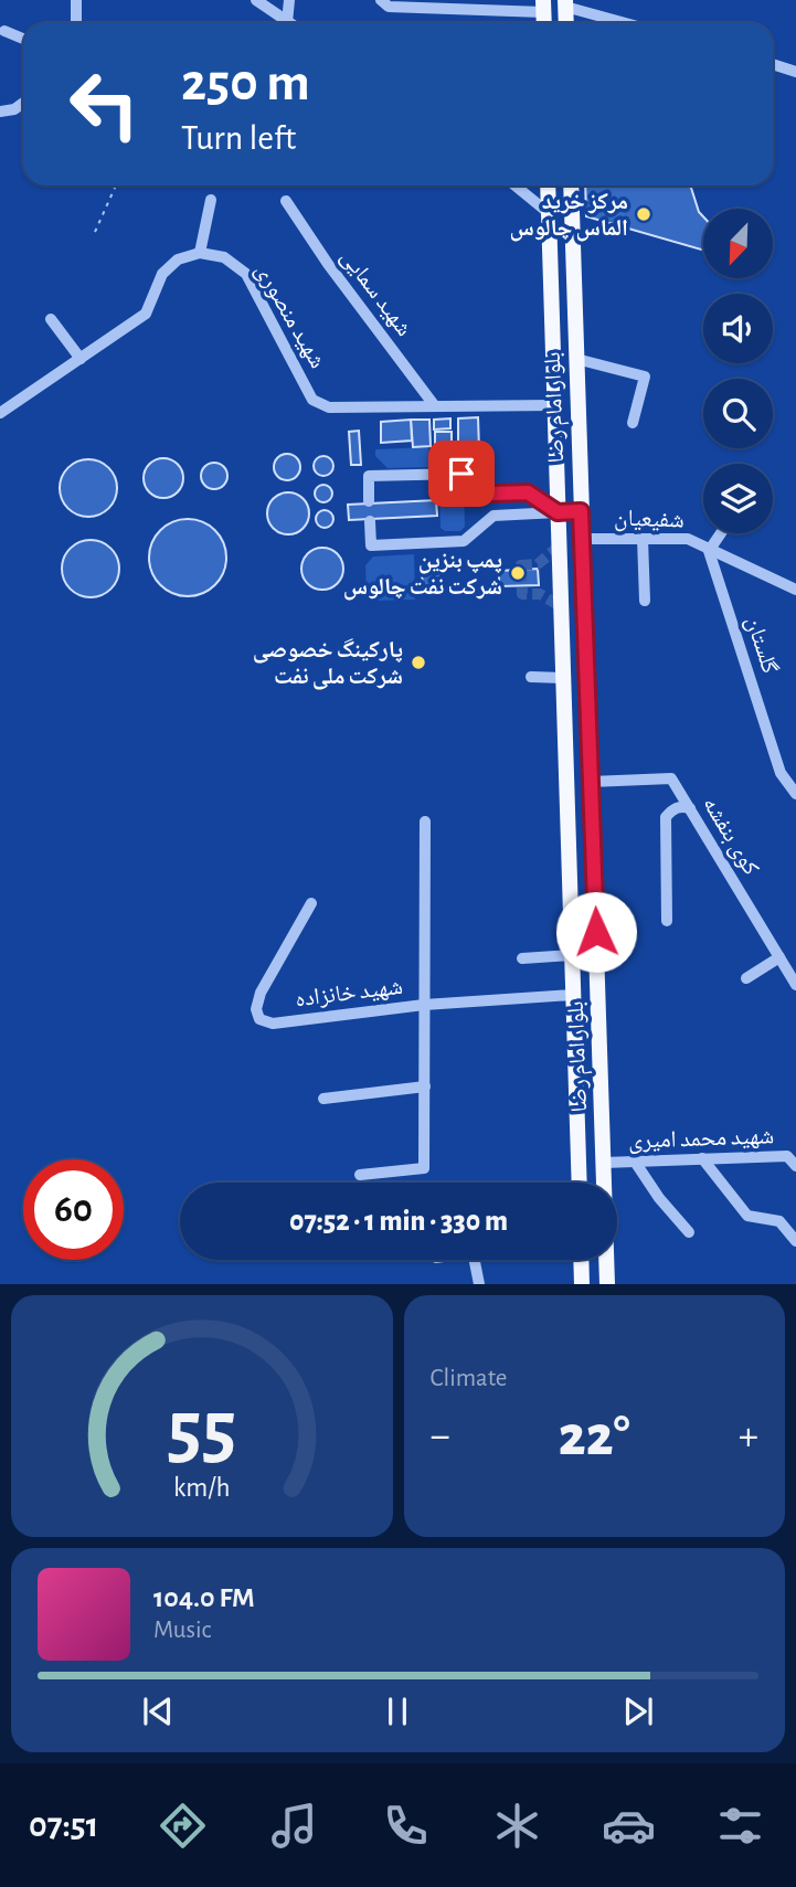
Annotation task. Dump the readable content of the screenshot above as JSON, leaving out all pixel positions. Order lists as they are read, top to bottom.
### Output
{
  "streets": {
    "main road": ["بلوار امام رضا"],
    "street": [
      "شهید سمایی",
      "شهید منصوری",
      "شفیعیان",
      "گلستان",
      "کوی بنفشه",
      "شهید خانزاده",
      "شهید محمد امیری"
    ]
  },
  "crossings": [
    ["شهید سمایی", "شهید منصوری"],
    ["شهید منصوری", "بلوار امام رضا"],
    ["بلوار امام رضا", "شفیعیان"],
    ["بلوار امام رضا", "کوی بنفشه"],
    ["بلوار امام رضا", "شهید خانزاده"],
    ["بلوار امام رضا", "شهید محمد امیری"],
    ["شفیعیان", "گلستان"]
  ],
  "places": ["مرکز خرید الماس چالوس", "پمپ بنزین شرکت نفت چالوس", "پارکینگ خصوصی شرکت ملی نفت"],
  "north": "bottom left",
  "page": {
    "turn": ["250 m", "Turn left"],
    "limit": "60",
    "trip": "07:52 · 1 min · 330 m",
    "tile": "Climate",
    "heat": ["−", "22°", "+"],
    "song": ["104.0 FM", "Music"],
    "tabs": "07:51",
    "gauge": ["55", "km/h"]
  }
}
